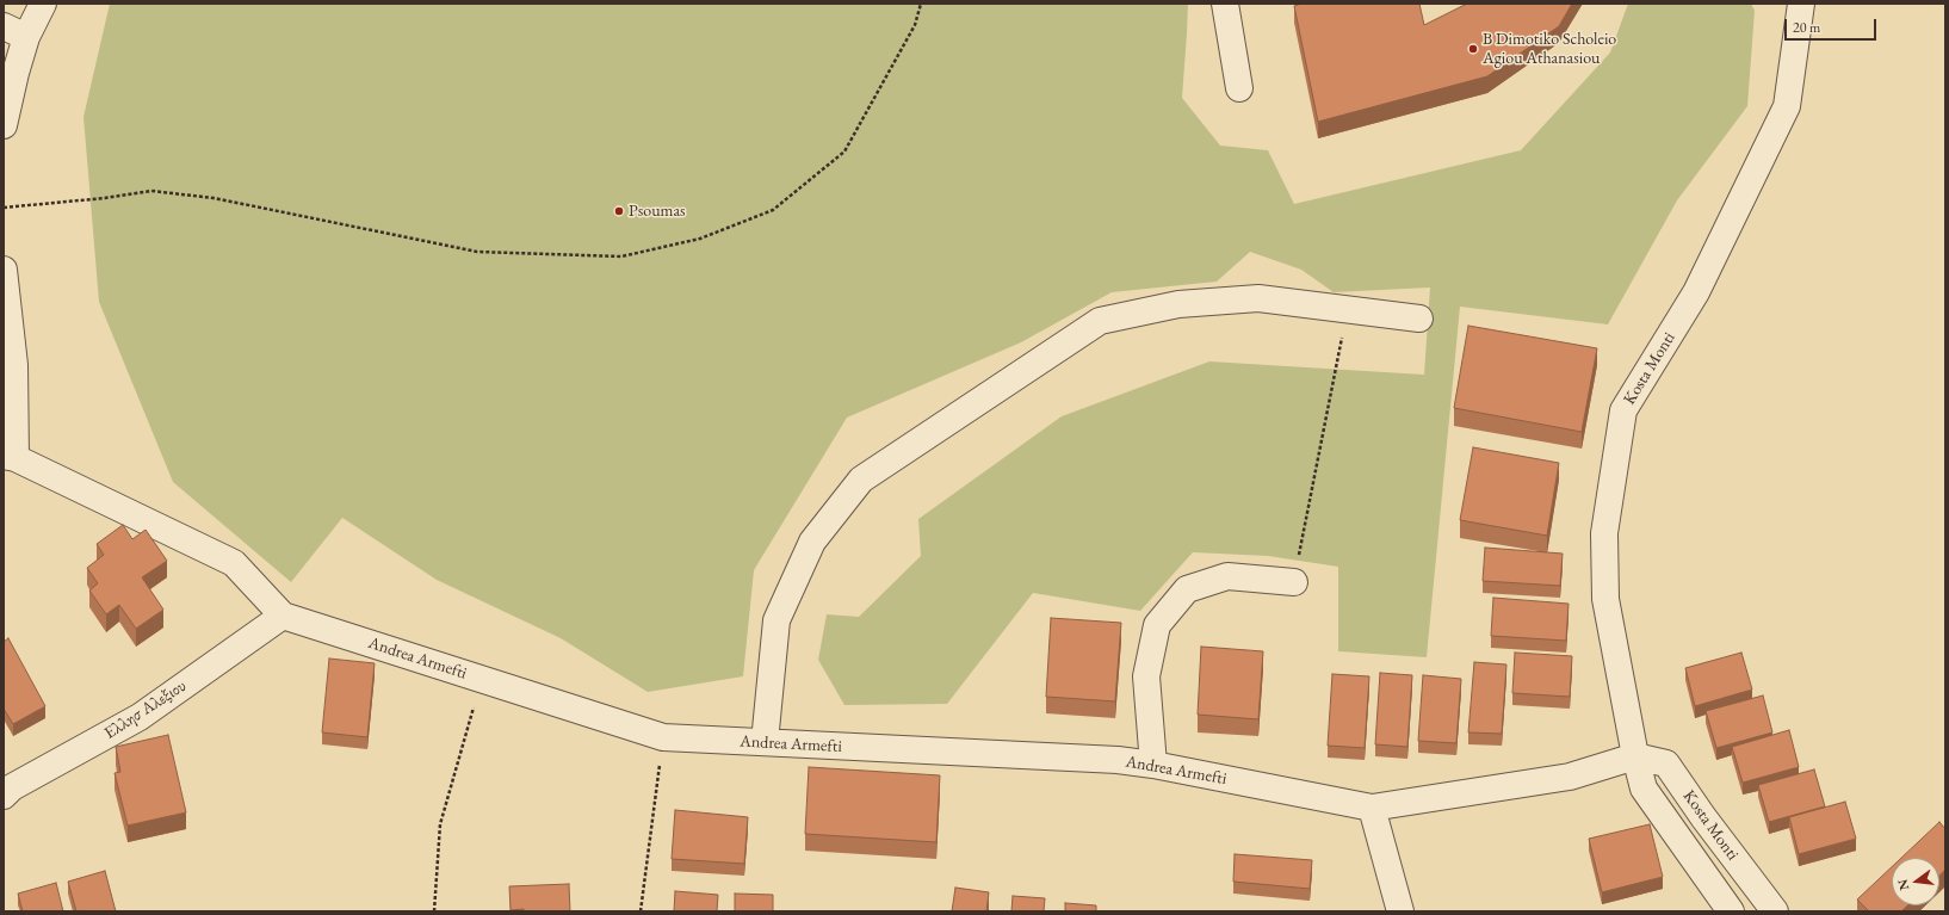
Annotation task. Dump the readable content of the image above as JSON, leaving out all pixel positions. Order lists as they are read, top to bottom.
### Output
{
  "streets": {
    "street": ["Kosta Monti", "Andrea Armefti", "Ελλησ Αλεξιου"]
  },
  "crossings": [
    ["Kosta Monti", "Andrea Armefti"],
    ["Andrea Armefti", "Ελλησ Αλεξιου"]
  ],
  "places": ["B Dimotiko Scholeio Agiou Athanasiou", "Psoumas"],
  "scale_bar": "20 m",
  "north": "left"
}
